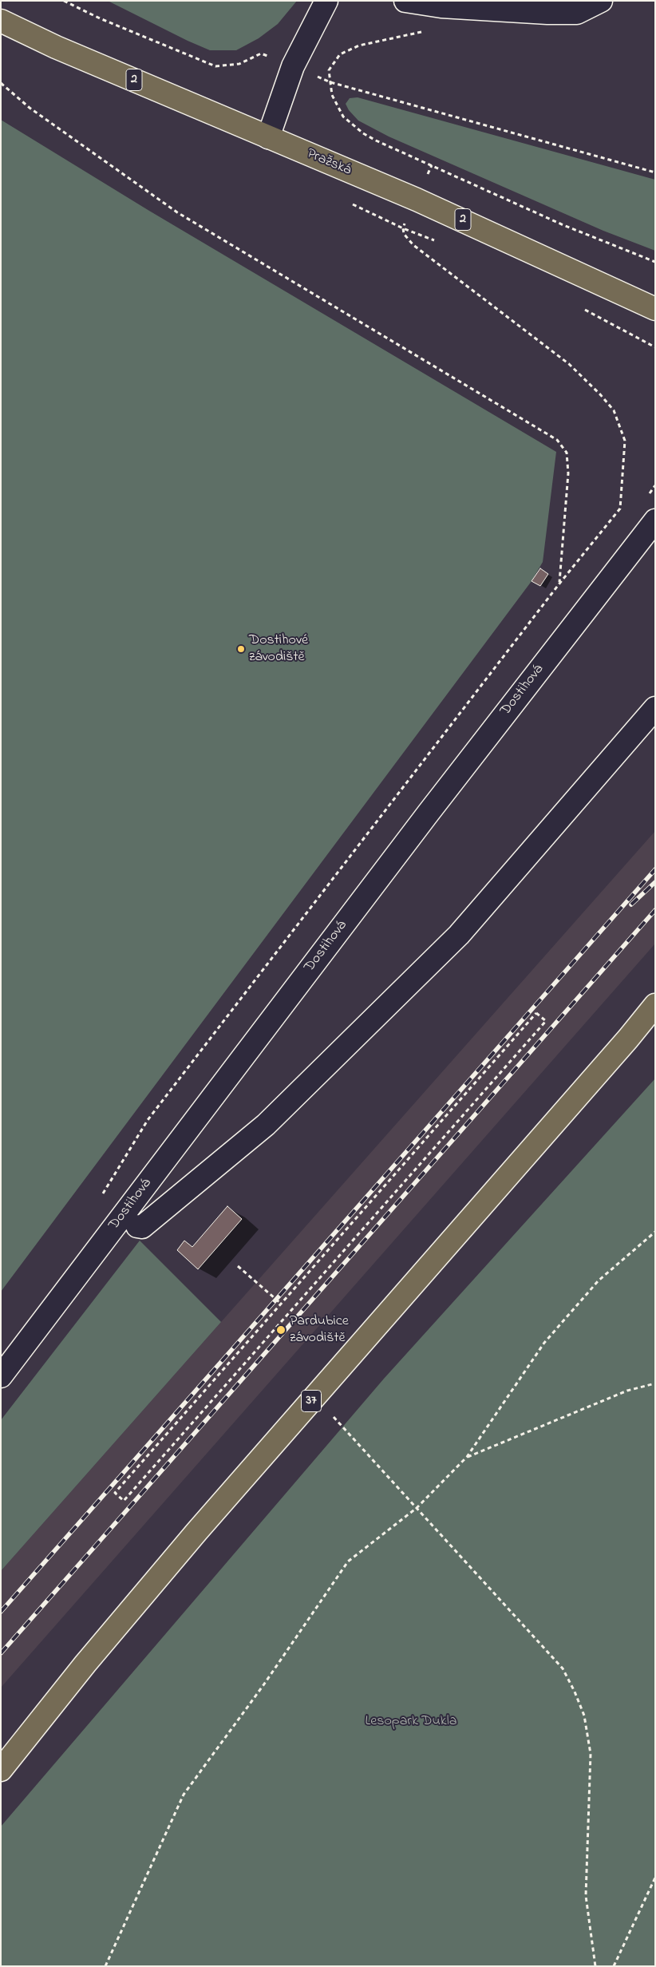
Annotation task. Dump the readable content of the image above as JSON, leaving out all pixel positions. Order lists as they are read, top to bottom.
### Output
{
  "streets": {
    "main road": ["2", "Pražská", "37"],
    "street": ["Dostihová"]
  },
  "parks": ["Lesopark Dukla"],
  "places": ["Dostihové závodiště", "Pardubice závodiště"]
}
